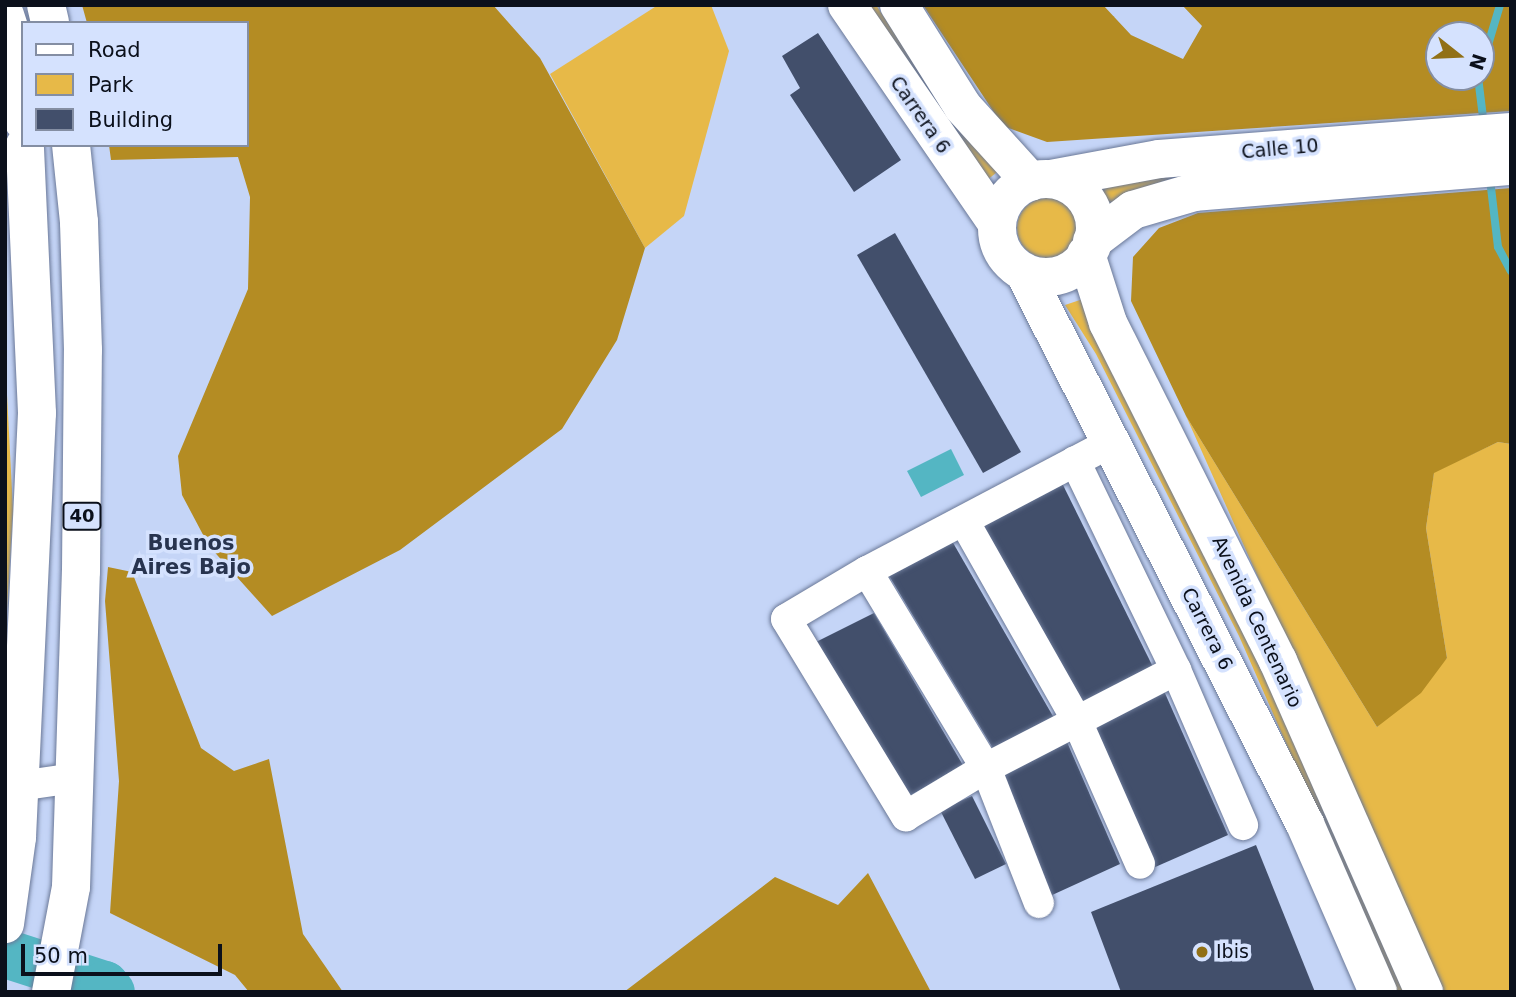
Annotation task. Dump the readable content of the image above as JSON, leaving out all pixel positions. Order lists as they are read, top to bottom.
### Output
{
  "streets": {
    "main road": [
      "Carrera 6",
      "Calle 10",
      "40",
      "Avenida Centenario"
    ]
  },
  "crossings": [
    ["Carrera 6", "Calle 10"],
    ["Carrera 6", "Avenida Centenario"],
    ["Calle 10", "Avenida Centenario"]
  ],
  "districts": ["Buenos Aires Bajo"],
  "places": ["Ibis"],
  "legend": ["Road", "Park", "Building"],
  "scale_bar": "50 m",
  "north": "right"
}
